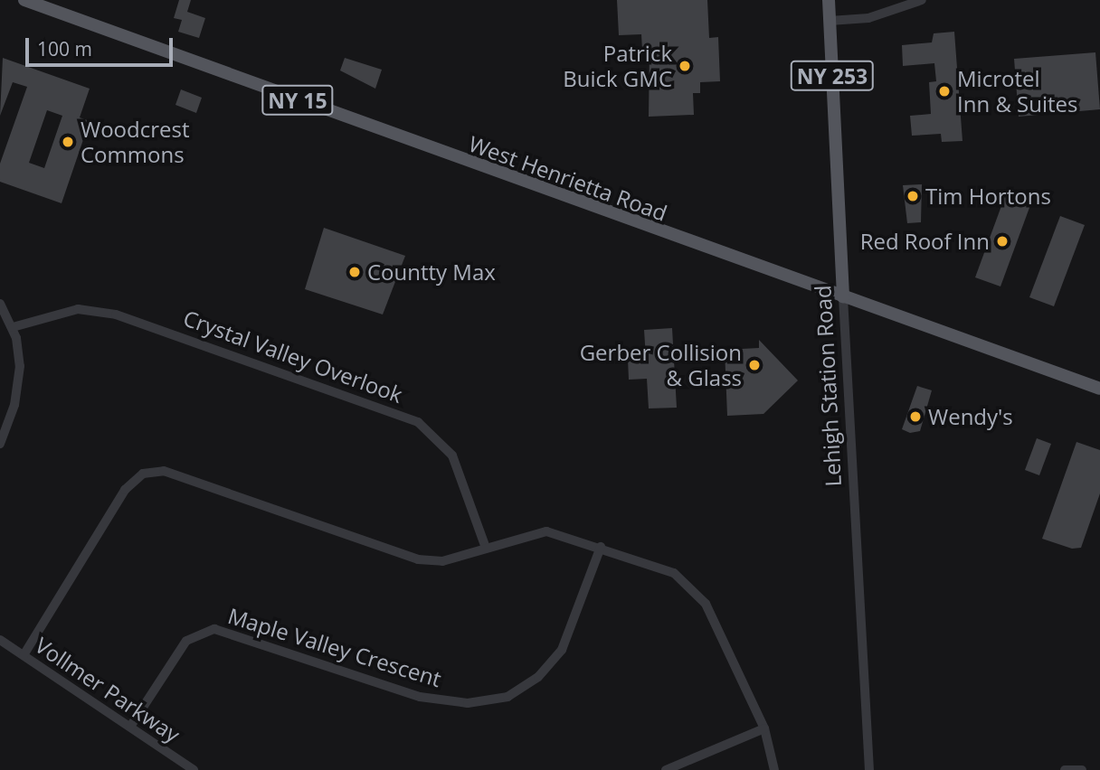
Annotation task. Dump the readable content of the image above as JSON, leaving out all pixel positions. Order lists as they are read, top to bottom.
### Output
{
  "streets": {
    "main road": [
      "NY 253",
      "NY 15",
      "West Henrietta Road",
      "Lehigh Station Road"
    ],
    "street": ["Crystal Valley Overlook", "Maple Valley Crescent", "Vollmer Parkway"]
  },
  "crossings": [
    ["West Henrietta Road", "Lehigh Station Road"],
    ["Maple Valley Crescent", "Vollmer Parkway"]
  ],
  "places": [
    "Patrick Buick GMC",
    "Microtel Inn & Suites",
    "Woodcrest Commons",
    "Tim Hortons",
    "Red Roof Inn",
    "Countty Max",
    "Gerber Collision & Glass",
    "Wendy's"
  ],
  "scale_bar": "100 m"
}
